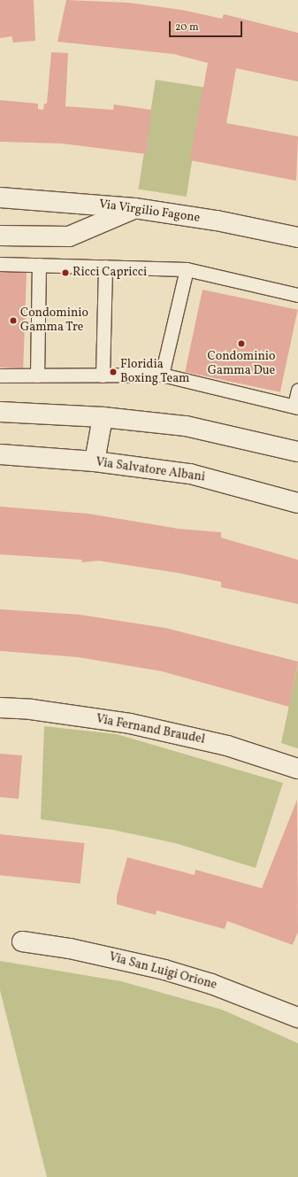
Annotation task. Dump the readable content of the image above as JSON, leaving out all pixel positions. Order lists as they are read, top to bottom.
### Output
{
  "streets": {
    "street": [
      "Via Virgilio Fagone",
      "Via Salvatore Albani",
      "Via Fernand Braudel",
      "Via San Luigi Orione"
    ]
  },
  "places": [
    "Ricci Capricci",
    "Condominio Gamma Tre",
    "Condominio Gamma Due",
    "Floridia Boxing Team"
  ],
  "scale_bar": "20 m"
}
